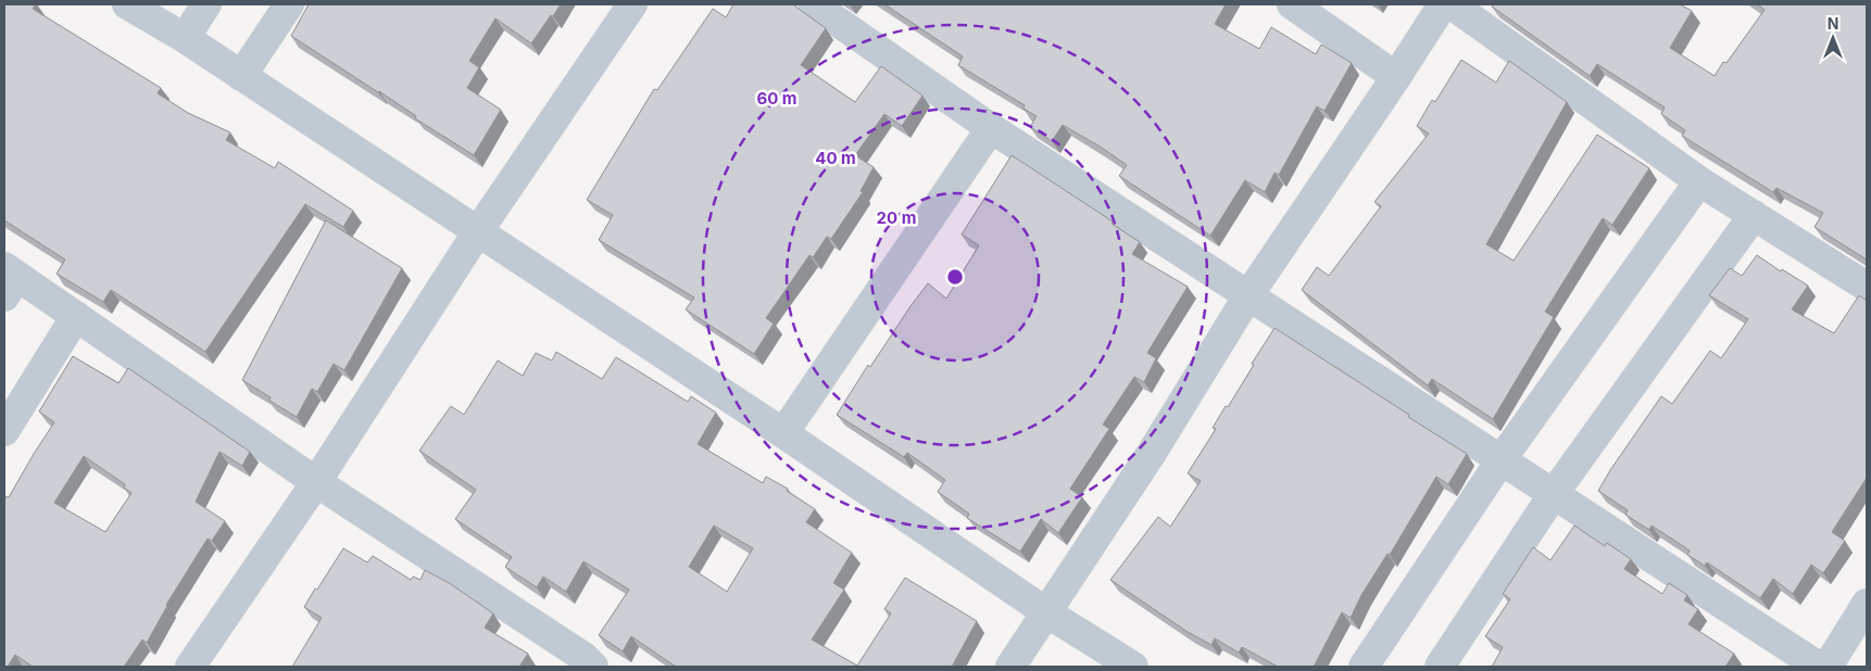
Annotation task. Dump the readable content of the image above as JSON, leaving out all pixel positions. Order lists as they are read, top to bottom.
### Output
{
  "north": "top",
  "rings": ["60 m", "40 m", "20 m"]
}
